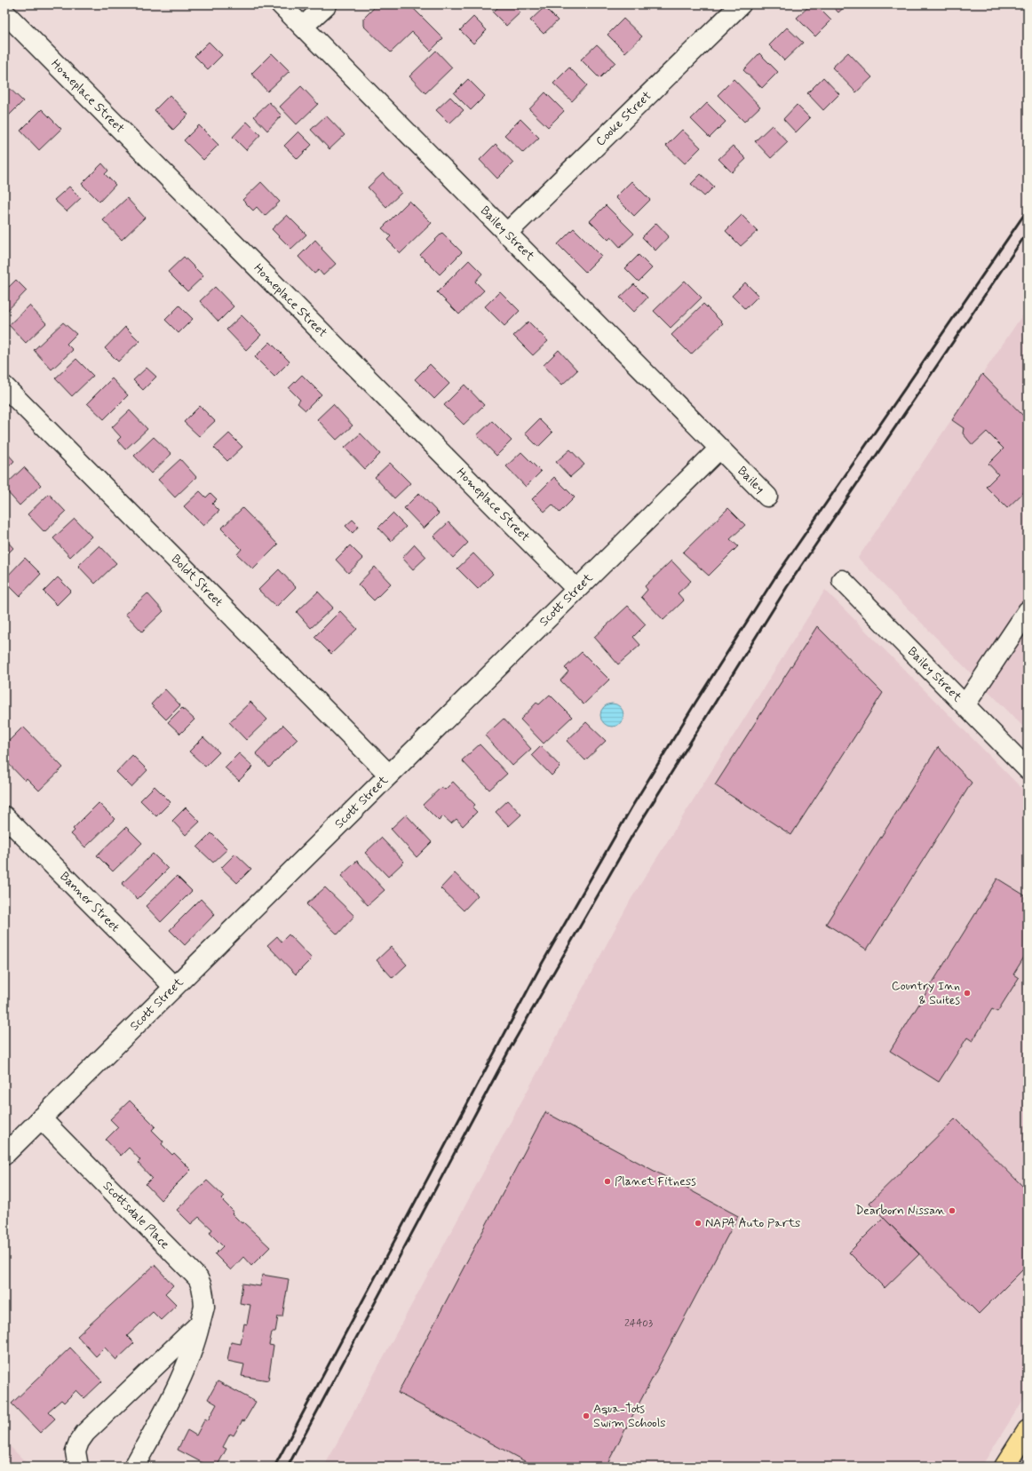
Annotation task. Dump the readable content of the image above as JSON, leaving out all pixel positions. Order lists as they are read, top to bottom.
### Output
{
  "streets": {
    "street": [
      "Homeplace Street",
      "Cooke Street",
      "Bailey Street",
      "Bailey",
      "Boldt Street",
      "Scott Street",
      "Banner Street",
      "Scottsdale Place"
    ]
  },
  "crossings": [
    ["Homeplace Street", "Scott Street"],
    ["Cooke Street", "Bailey Street"],
    ["Bailey Street", "Bailey"],
    ["Bailey Street", "Scott Street"],
    ["Boldt Street", "Scott Street"],
    ["Scott Street", "Banner Street"],
    ["Scott Street", "Scottsdale Place"]
  ],
  "places": [
    "Country Inn & Suites",
    "Planet Fitness",
    "Dearborn Nissan",
    "NAPA Auto Parts",
    "Aqua-Tots Swim Schools"
  ],
  "house_numbers": ["24403"]
}
